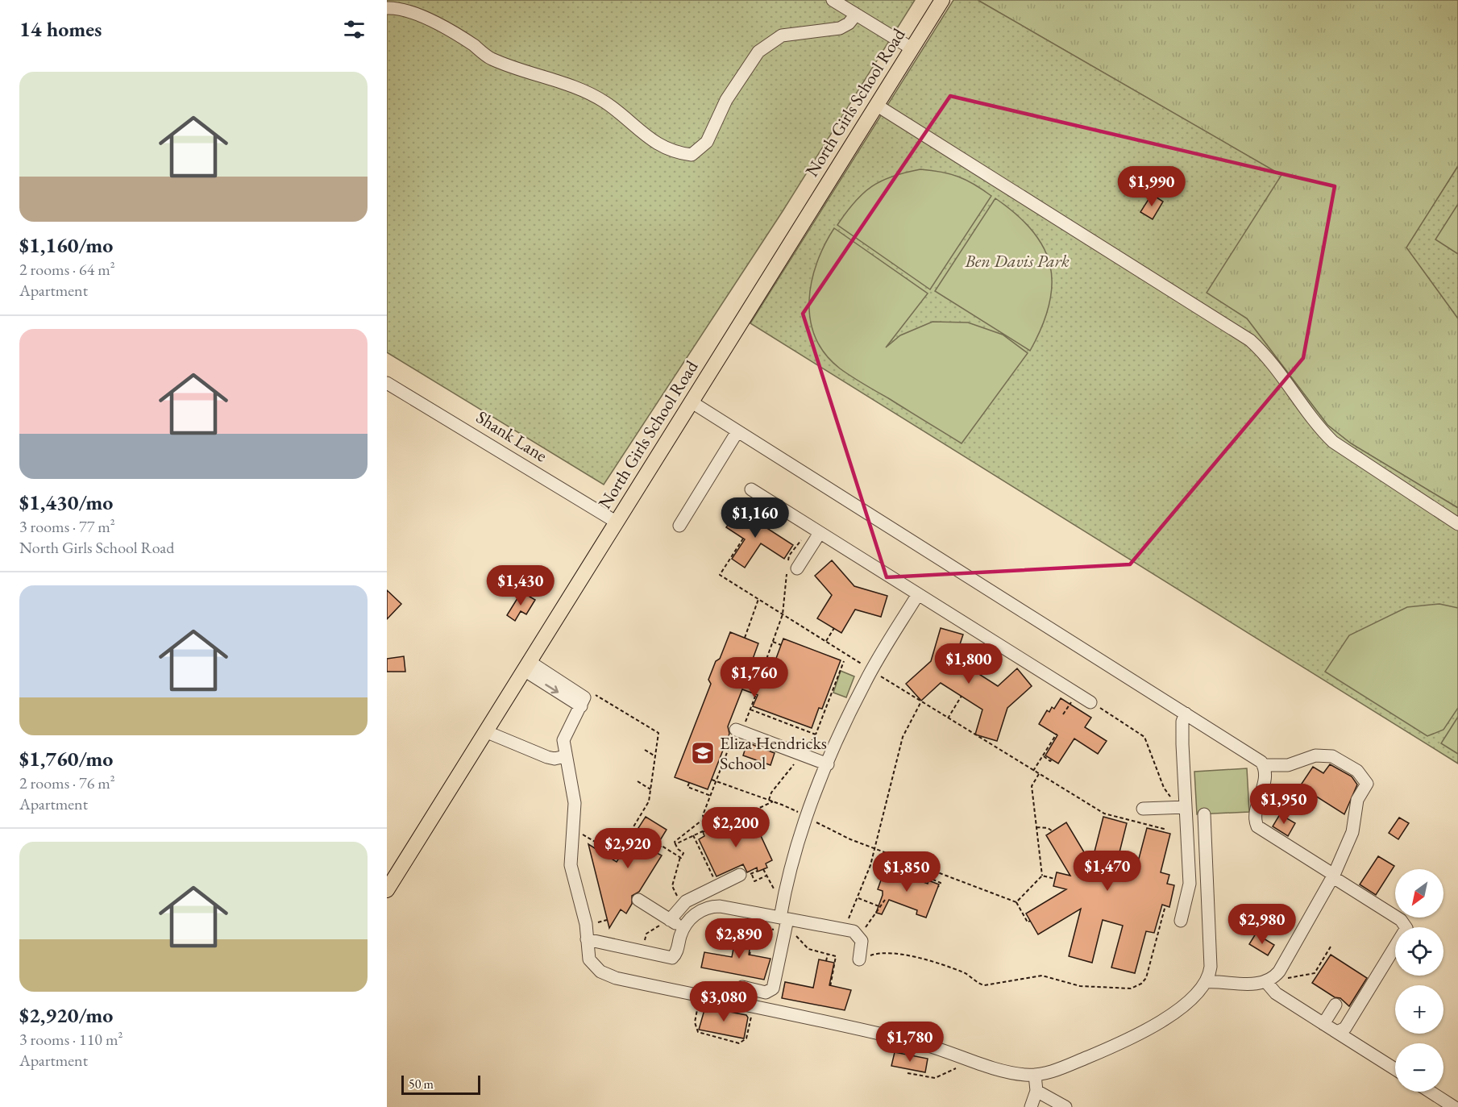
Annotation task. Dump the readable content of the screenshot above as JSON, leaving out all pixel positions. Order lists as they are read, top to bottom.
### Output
{
  "streets": {
    "main road": ["North Girls School Road"],
    "street": ["Shank Lane"]
  },
  "crossings": [
    ["North Girls School Road", "Shank Lane"]
  ],
  "parks": ["Ben Davis Park"],
  "places": {
    "school or university": ["Eliza Hendricks School"]
  },
  "scale_bar": "50 m",
  "north": "bottom left",
  "page": {
    "heading": "14 homes",
    "list": [
      {
        "name": "$1,160/mo",
        "note": "2 rooms · 64 m² · Apartment"
      },
      {
        "name": "$1,430/mo",
        "note": "3 rooms · 77 m² · North Girls School Road"
      },
      {
        "name": "$1,760/mo",
        "note": "2 rooms · 76 m² · Apartment"
      },
      {
        "name": "$2,920/mo",
        "note": "3 rooms · 110 m² · Apartment"
      }
    ],
    "price": [
      "$1,990",
      "$1,160",
      "$1,430",
      "$1,800",
      "$1,760",
      "$1,950",
      "$2,200",
      "$2,920",
      "$1,470",
      "$1,850",
      "$2,980",
      "$2,890",
      "$3,080",
      "$1,780"
    ],
    "map_buttons": ["+", "−"],
    "scale": "50 m"
  }
}
